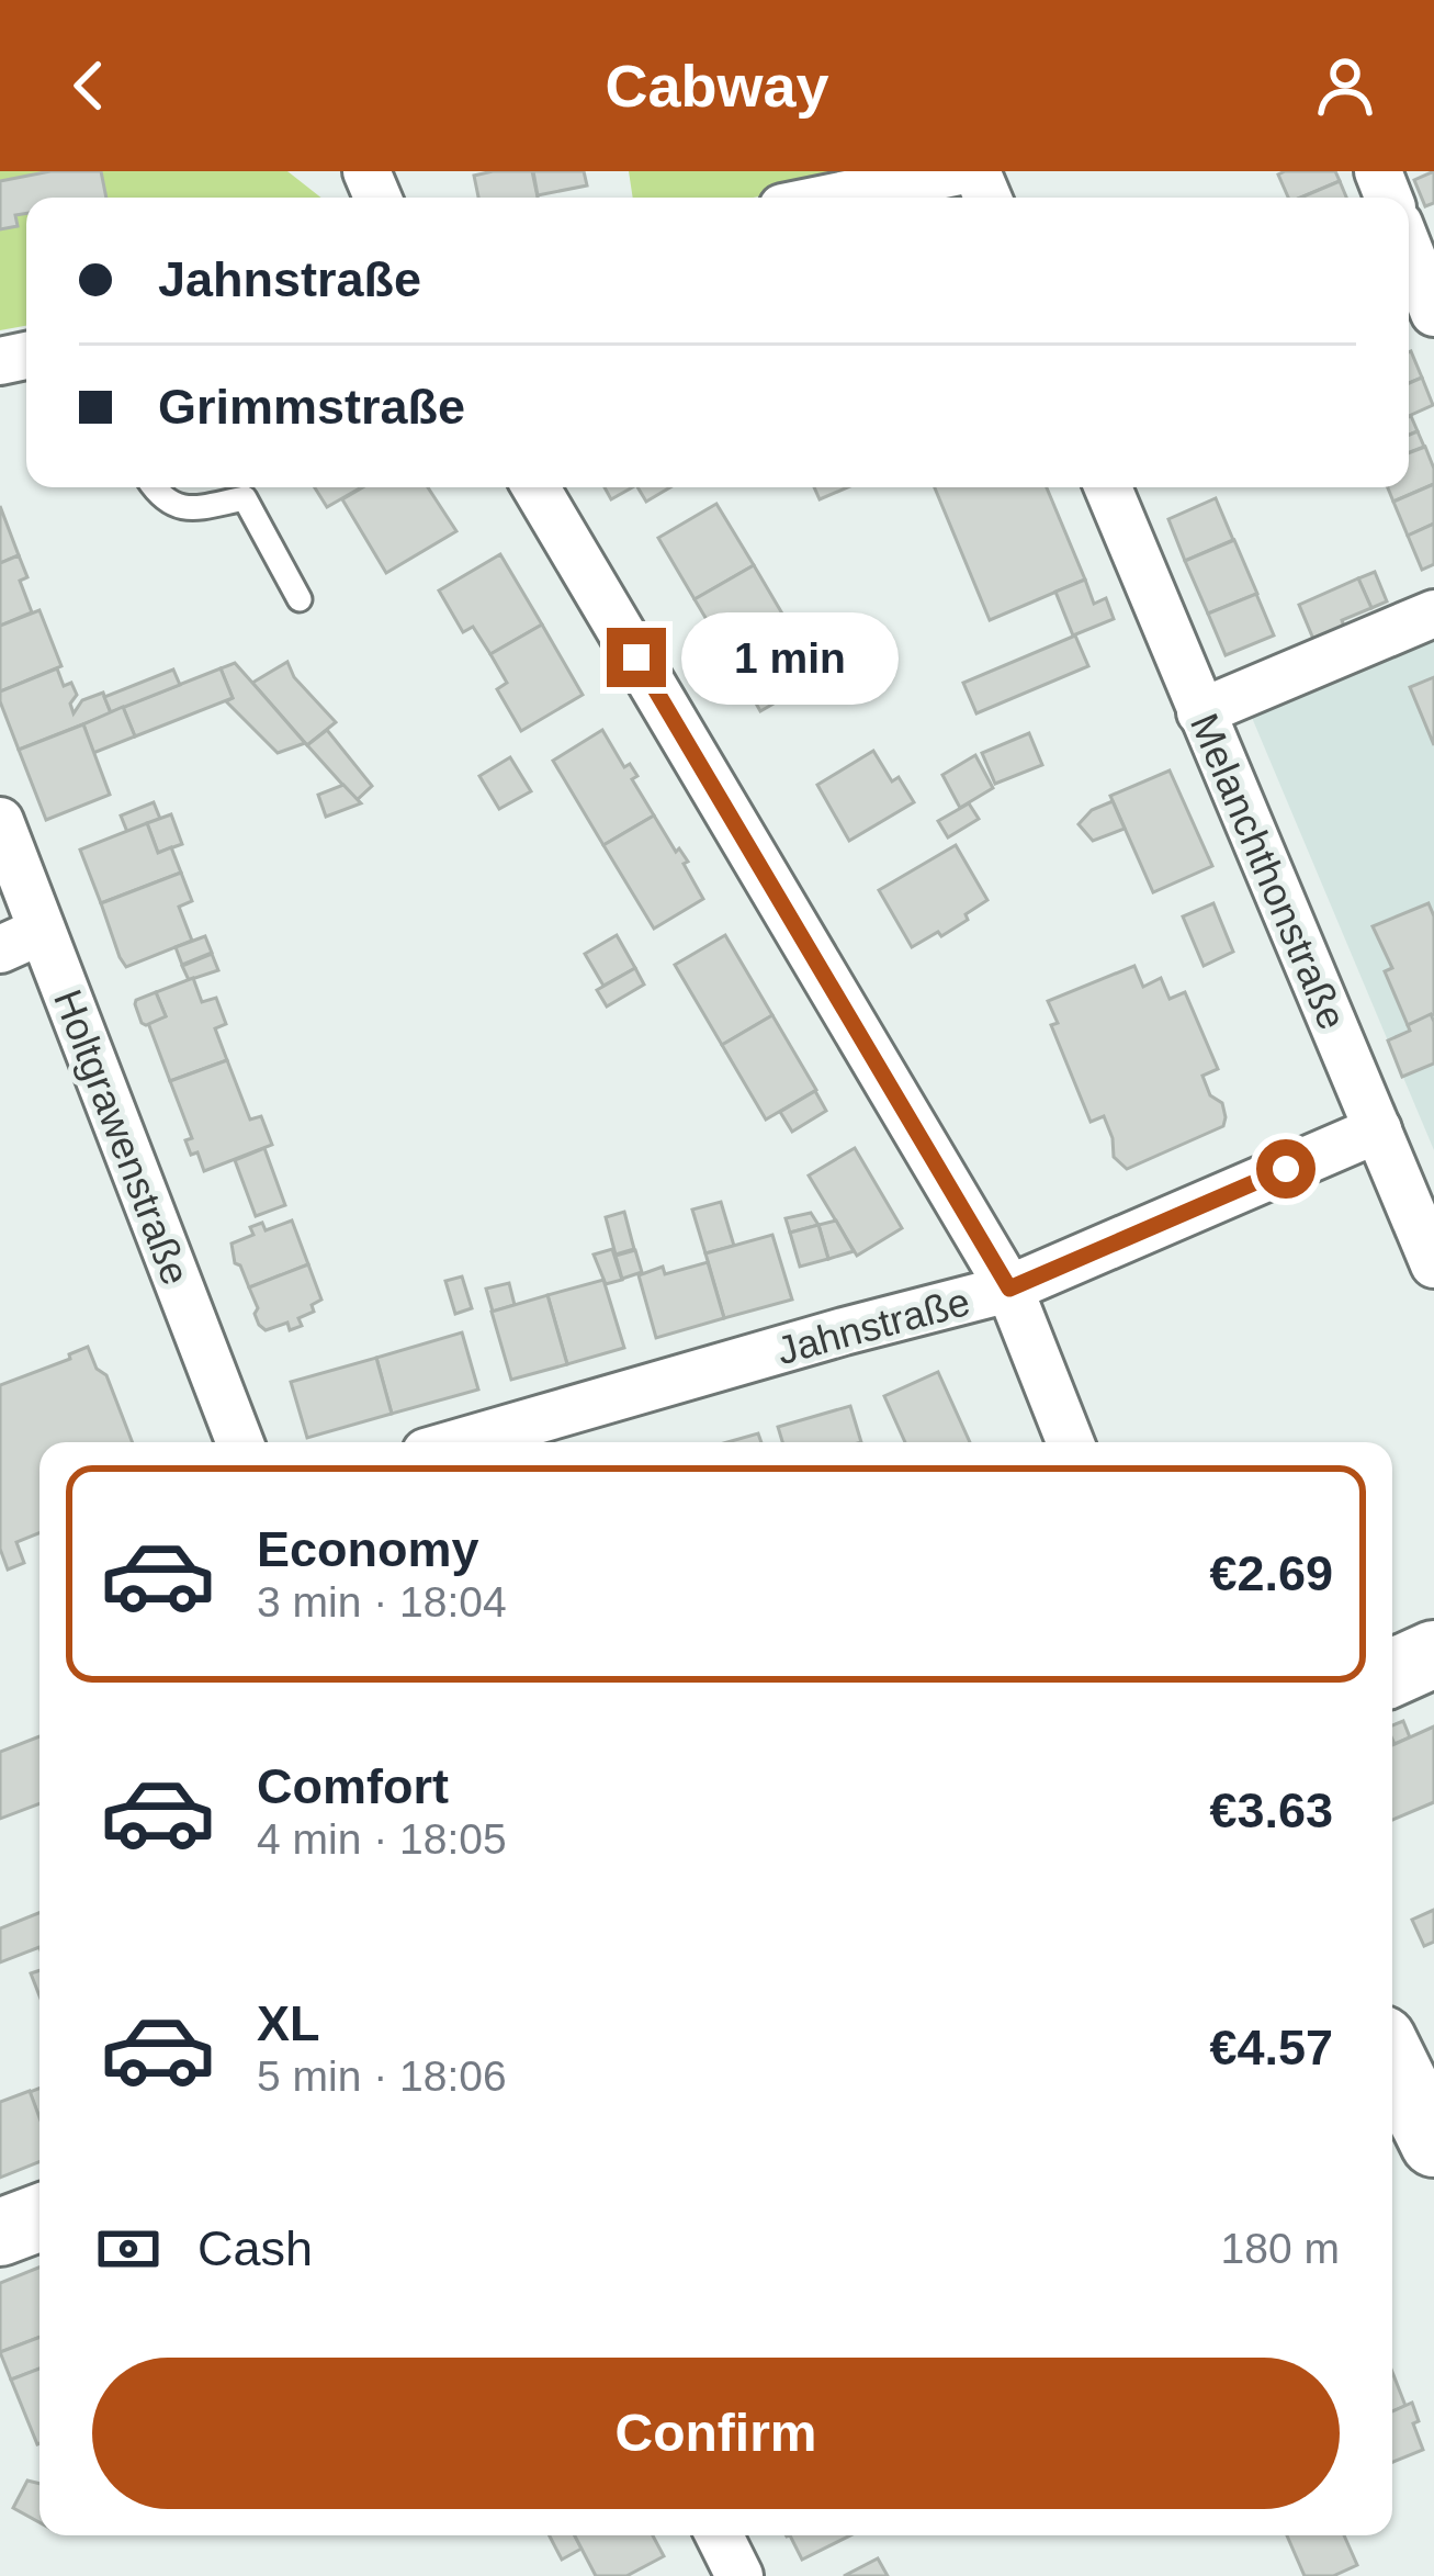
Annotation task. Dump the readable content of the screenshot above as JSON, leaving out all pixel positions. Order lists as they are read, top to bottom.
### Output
{
  "streets": {
    "street": ["Melanchthonstraße", "Holtgrawenstraße", "Jahnstraße"]
  },
  "crossings": [
    ["Melanchthonstraße", "Jahnstraße"]
  ],
  "page": {
    "header": "Cabway",
    "banner": ["Jahnstraße", "Grimmstraße"],
    "bubble": "1 min",
    "list": [
      {
        "name": "Economy",
        "note": "3 min · 18:04",
        "value": "€2.69"
      },
      {
        "name": "Comfort",
        "note": "4 min · 18:05",
        "value": "€3.63"
      },
      {
        "name": "XL",
        "note": "5 min · 18:06",
        "value": "€4.57"
      }
    ],
    "pay": ["Cash", "180 m"],
    "buttons": "Confirm"
  }
}
